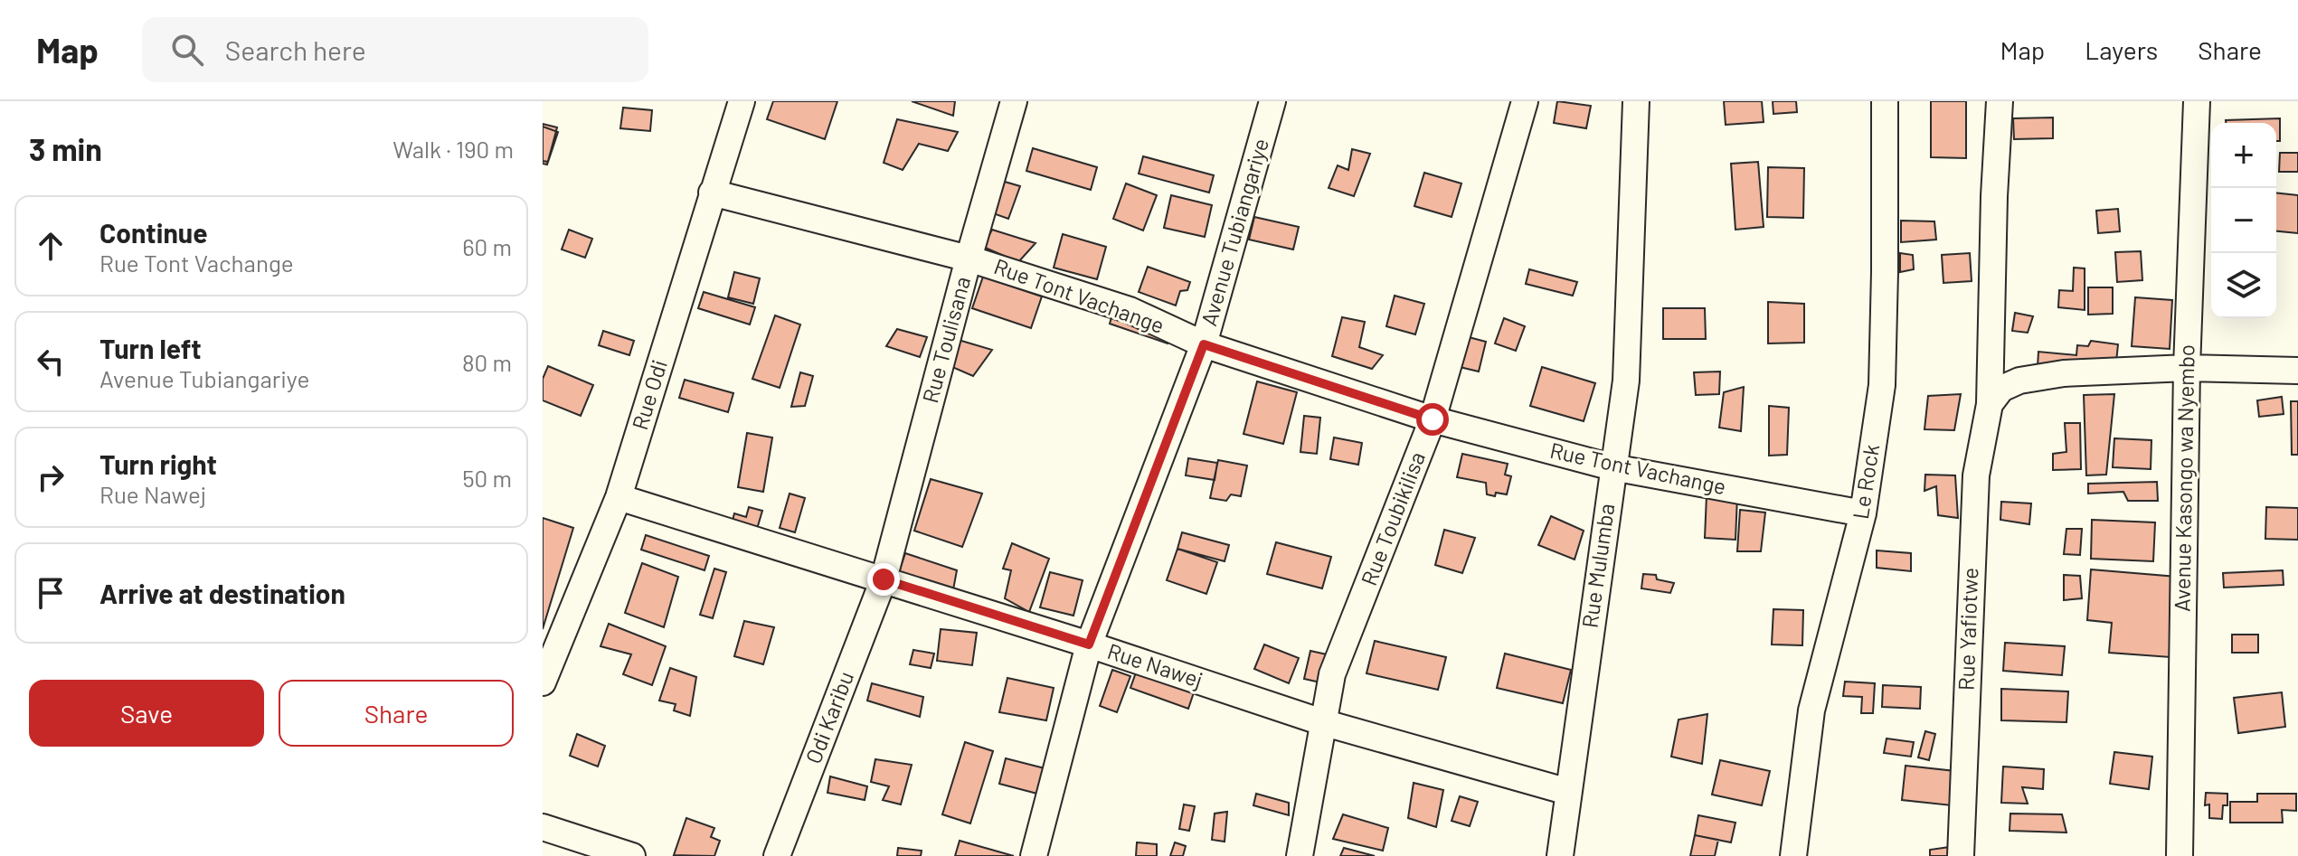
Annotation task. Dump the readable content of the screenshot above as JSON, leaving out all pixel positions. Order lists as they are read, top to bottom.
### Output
{
  "streets": {
    "street": [
      "Avenue Tubiangariye",
      "Rue Tont Vachange",
      "Rue Toulisana",
      "Rue Odi",
      "Avenue Kasongo wa Nyembo",
      "Le Rock",
      "Rue Toubikilisa",
      "Rue Mulumba",
      "Rue Yafiotwe",
      "Rue Nawej",
      "Odi Karibu"
    ]
  },
  "crossings": [
    ["Avenue Tubiangariye", "Rue Tont Vachange"],
    ["Avenue Tubiangariye", "Rue Nawej"],
    ["Rue Tont Vachange", "Rue Toulisana"],
    ["Rue Tont Vachange", "Rue Odi"],
    ["Rue Tont Vachange", "Le Rock"],
    ["Rue Tont Vachange", "Rue Toubikilisa"],
    ["Rue Tont Vachange", "Rue Mulumba"],
    ["Rue Toulisana", "Rue Nawej"],
    ["Rue Toulisana", "Odi Karibu"],
    ["Rue Odi", "Rue Nawej"],
    ["Rue Toubikilisa", "Rue Nawej"],
    ["Rue Mulumba", "Rue Nawej"],
    ["Rue Nawej", "Odi Karibu"]
  ],
  "page": {
    "header": "Map",
    "search": "Search here",
    "nav": ["Map", "Layers", "Share"],
    "heading": ["3 min", "Walk · 190 m"],
    "map_buttons": ["+", "−"],
    "list": [
      ["Continue", "Rue Tont Vachange", "60 m"],
      ["Turn left", "Avenue Tubiangariye", "80 m"],
      ["Turn right", "Rue Nawej", "50 m"],
      "Arrive at destination"
    ],
    "buttons": ["Save", "Share"]
  }
}
